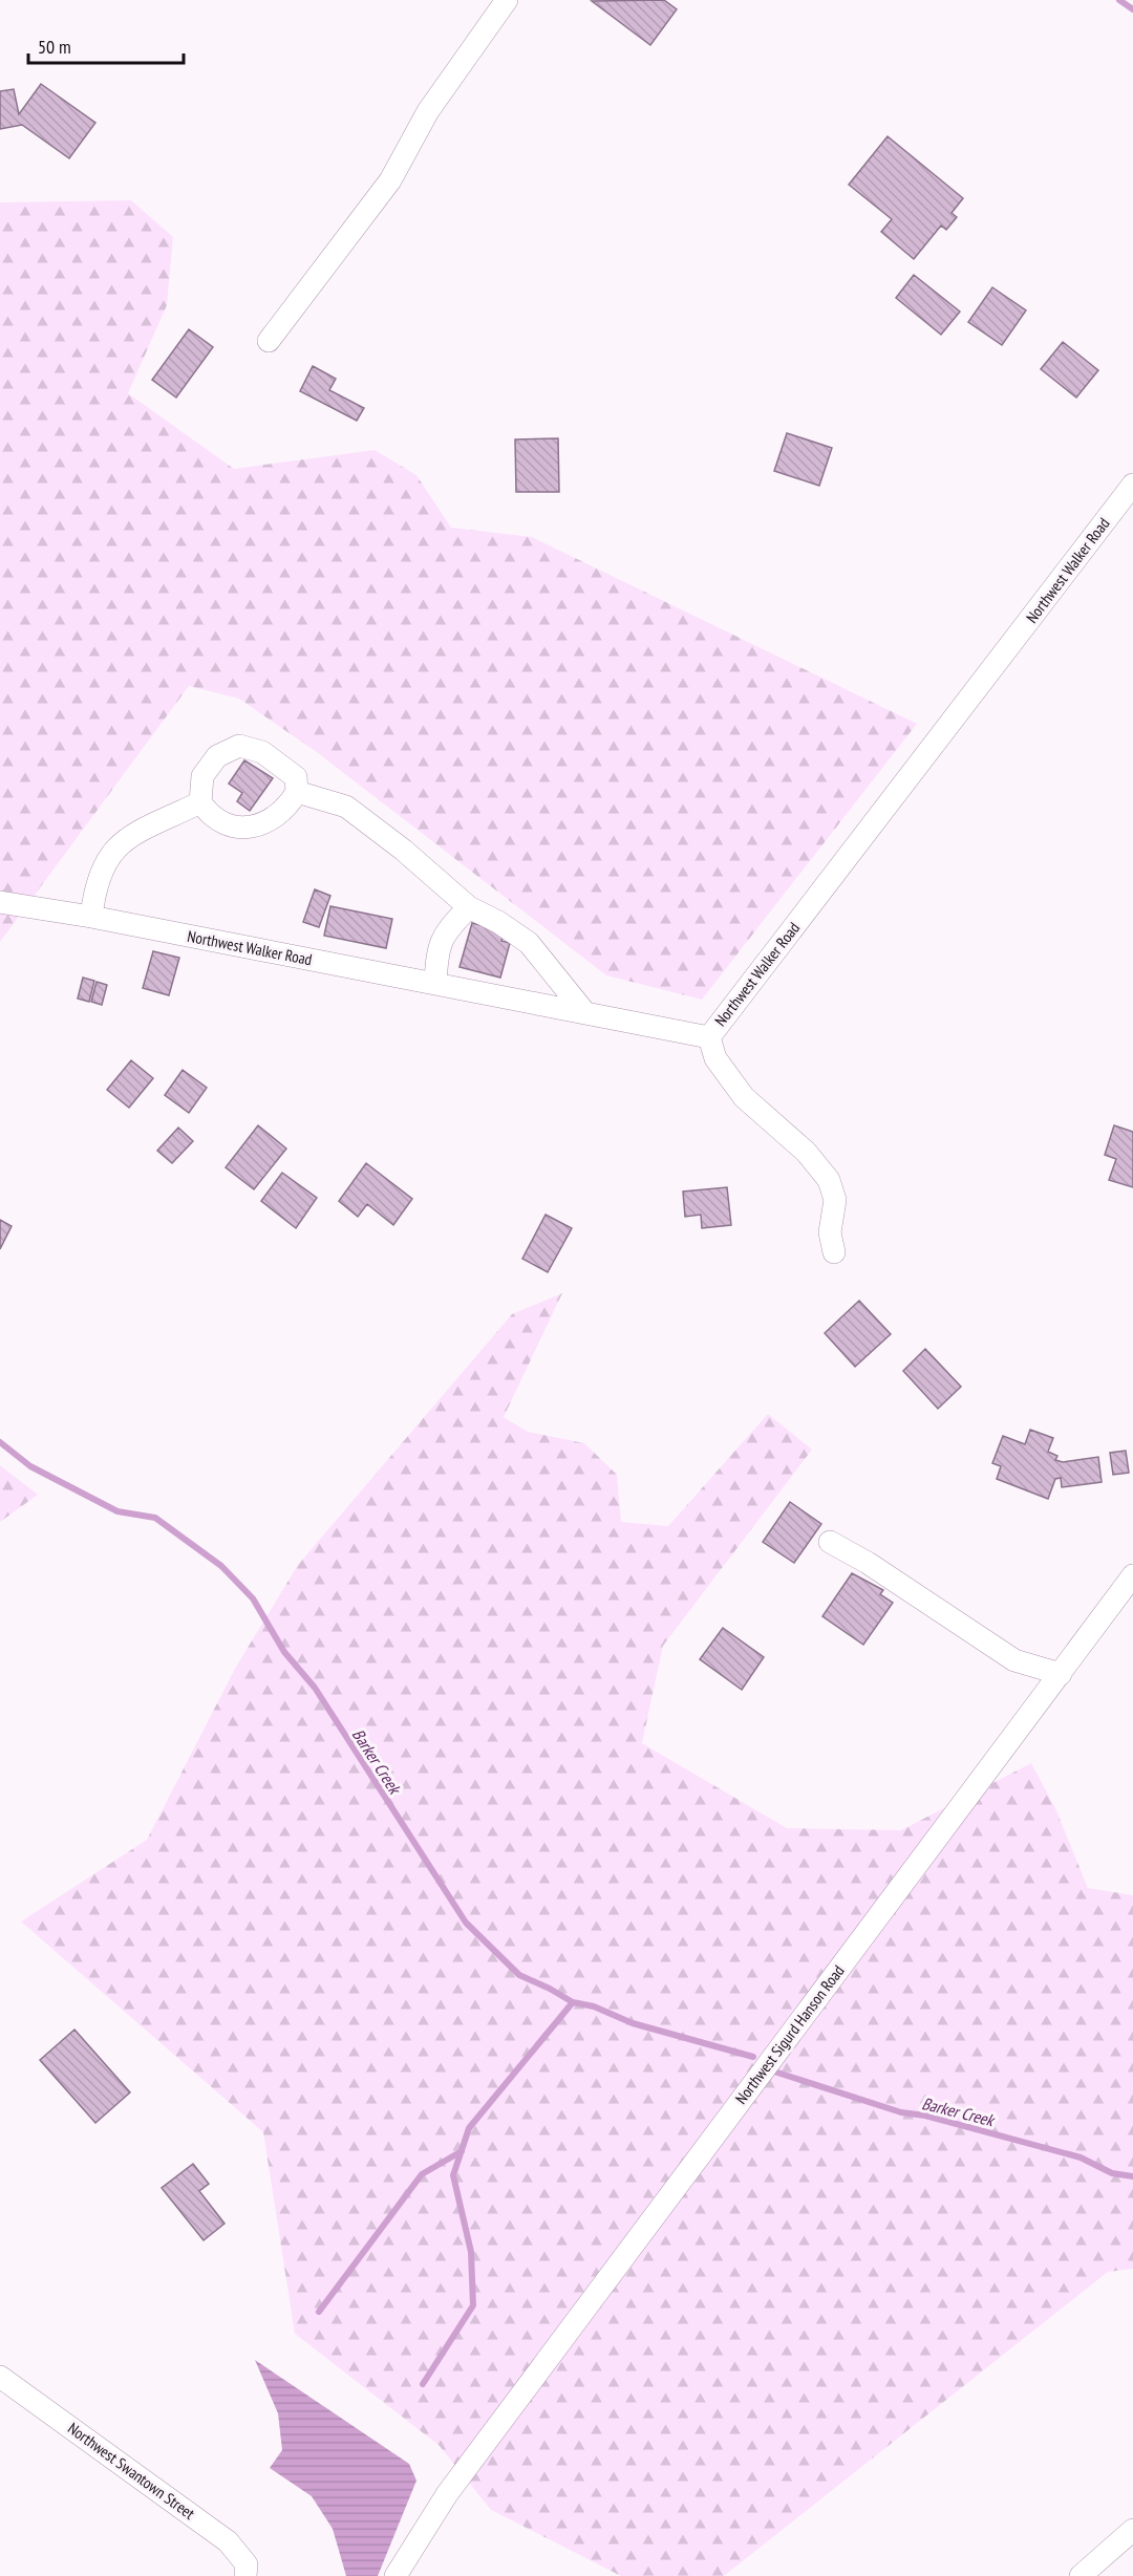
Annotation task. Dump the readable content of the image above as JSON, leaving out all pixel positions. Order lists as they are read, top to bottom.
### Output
{
  "streets": {
    "street": ["Northwest Walker Road", "Northwest Sigurd Hanson Road", "Northwest Swantown Street"]
  },
  "water": ["Barker Creek"],
  "scale_bar": "50 m"
}
